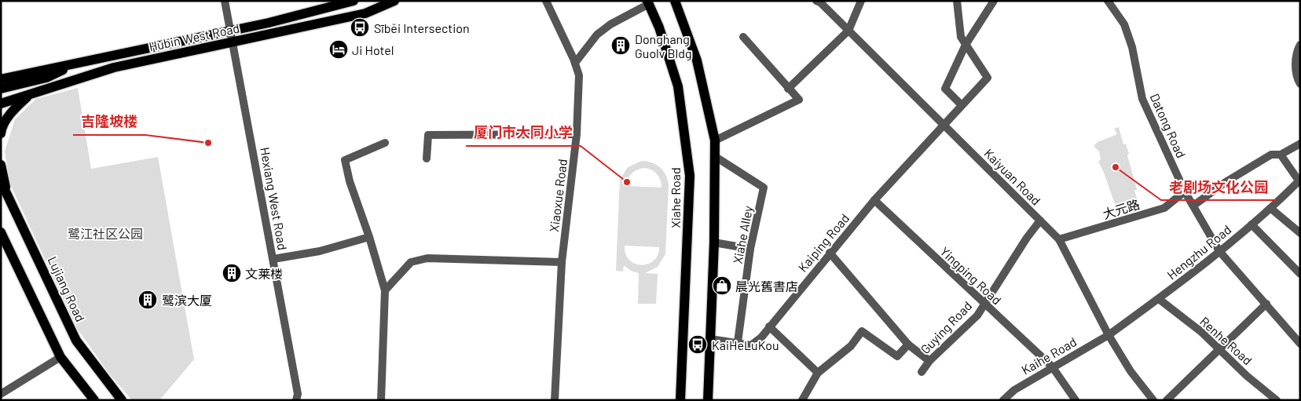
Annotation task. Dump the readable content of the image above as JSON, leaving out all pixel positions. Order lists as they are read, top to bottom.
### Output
{
  "streets": {
    "main road": ["Hubin West Road", "Xiahe Road", "Lujiang Road"],
    "street": [
      "Datong Road",
      "Kaiyuan Road",
      "Xiaoxue Road",
      "Hexiang West Road",
      "大元路",
      "Xiahe Alley",
      "Kaiping Road",
      "Hengzhu Road",
      "Yingping Road",
      "Guying Road",
      "Renhe Road",
      "Kaihe Road"
    ]
  },
  "crossings": [
    ["Hubin West Road", "Hexiang West Road"],
    ["Datong Road", "大元路"],
    ["Datong Road", "Hengzhu Road"],
    ["Kaiyuan Road", "大元路"],
    ["Kaiyuan Road", "Kaiping Road"],
    ["Kaiyuan Road", "Hengzhu Road"],
    ["Kaiyuan Road", "Guying Road"],
    ["Kaiyuan Road", "Kaihe Road"],
    ["Xiahe Alley", "Kaiping Road"],
    ["Kaiping Road", "Yingping Road"],
    ["Hengzhu Road", "Renhe Road"],
    ["Hengzhu Road", "Kaihe Road"],
    ["Yingping Road", "Guying Road"],
    ["Yingping Road", "Kaihe Road"]
  ],
  "parks": ["鹭江社区公园"],
  "places": {
    "bus stop": ["Sībĕi Intersection", "KaiHeLuKou"],
    "building": ["Donghang Guolv Bldg", "文莱楼", "鹭滨大厦"],
    "hotel": ["Ji Hotel"],
    "other": ["吉隆坡楼", "老剧场文化公园", "厦门市大同小学"],
    "shop": ["晨光舊書店"]
  }
}
